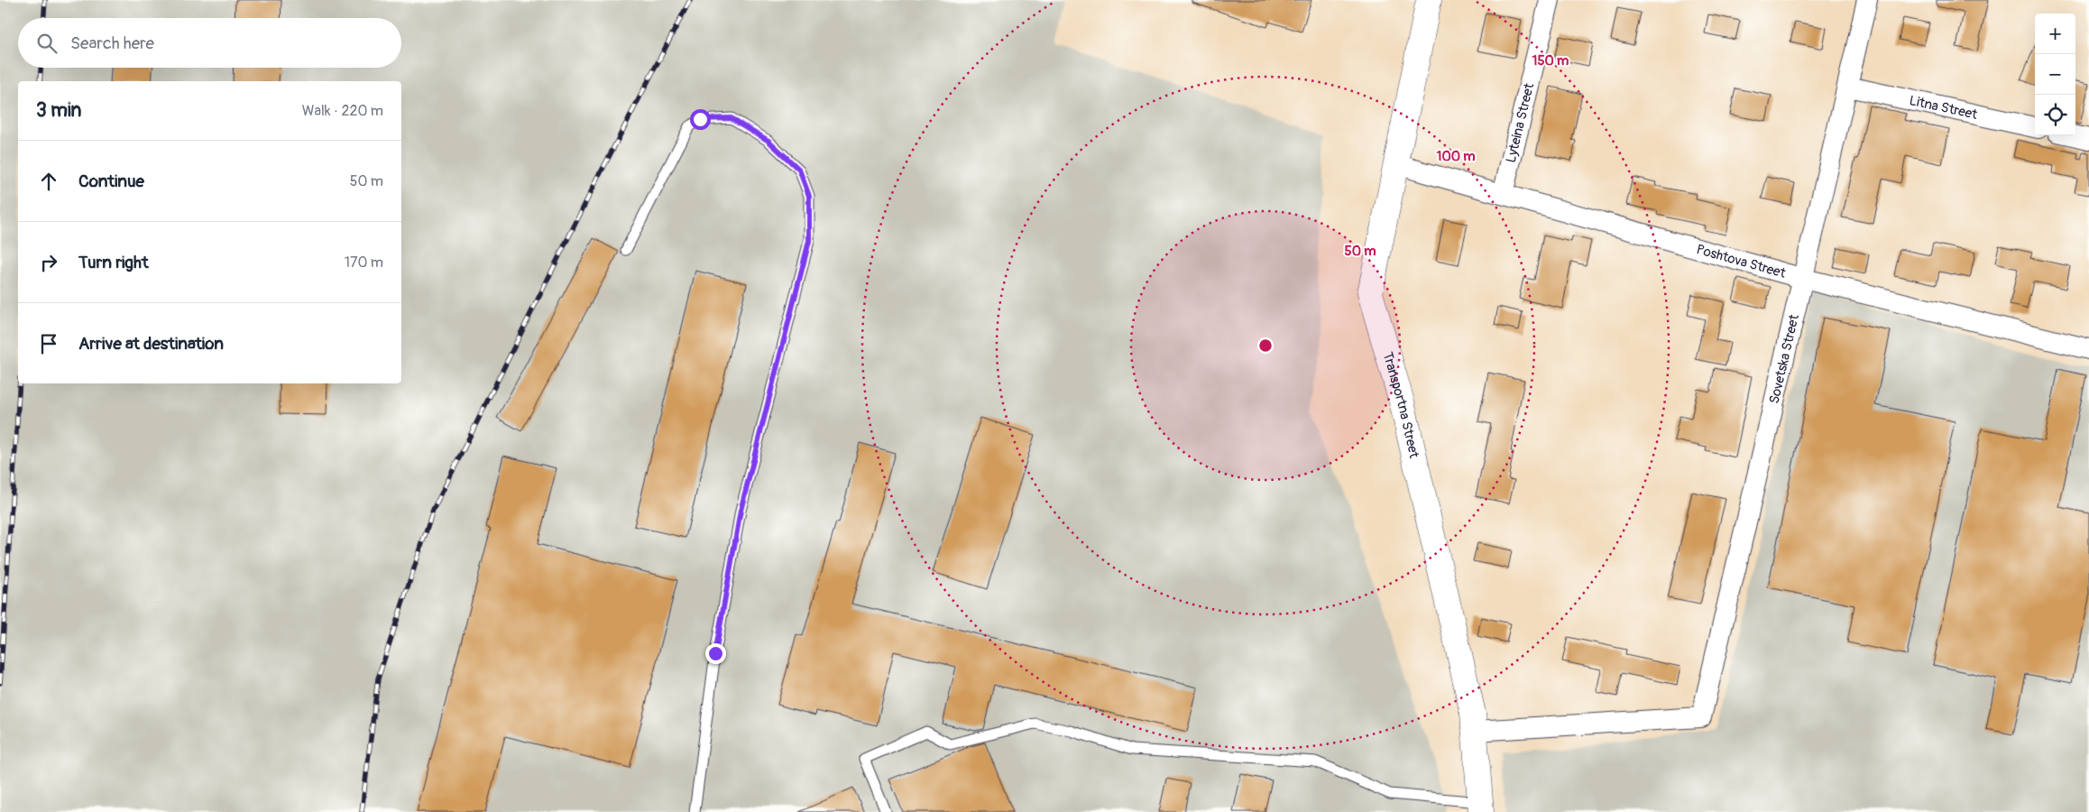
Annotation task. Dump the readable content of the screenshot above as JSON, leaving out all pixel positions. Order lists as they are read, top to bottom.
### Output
{
  "streets": {
    "street": [
      "Litna Street",
      "Lyteina Street",
      "Poshtova Street",
      "Sovetska Street",
      "Transportna Street"
    ]
  },
  "crossings": [
    ["Litna Street", "Sovetska Street"],
    ["Lyteina Street", "Poshtova Street"],
    ["Poshtova Street", "Sovetska Street"],
    ["Poshtova Street", "Transportna Street"],
    ["Sovetska Street", "Transportna Street"]
  ],
  "page": {
    "map_buttons": ["+", "−"],
    "search": "Search here",
    "heading": ["3 min", "Walk · 220 m"],
    "list": [
      ["Continue", "50 m"],
      ["Turn right", "170 m"],
      "Arrive at destination"
    ]
  },
  "rings": ["150 m", "100 m", "50 m"]
}
